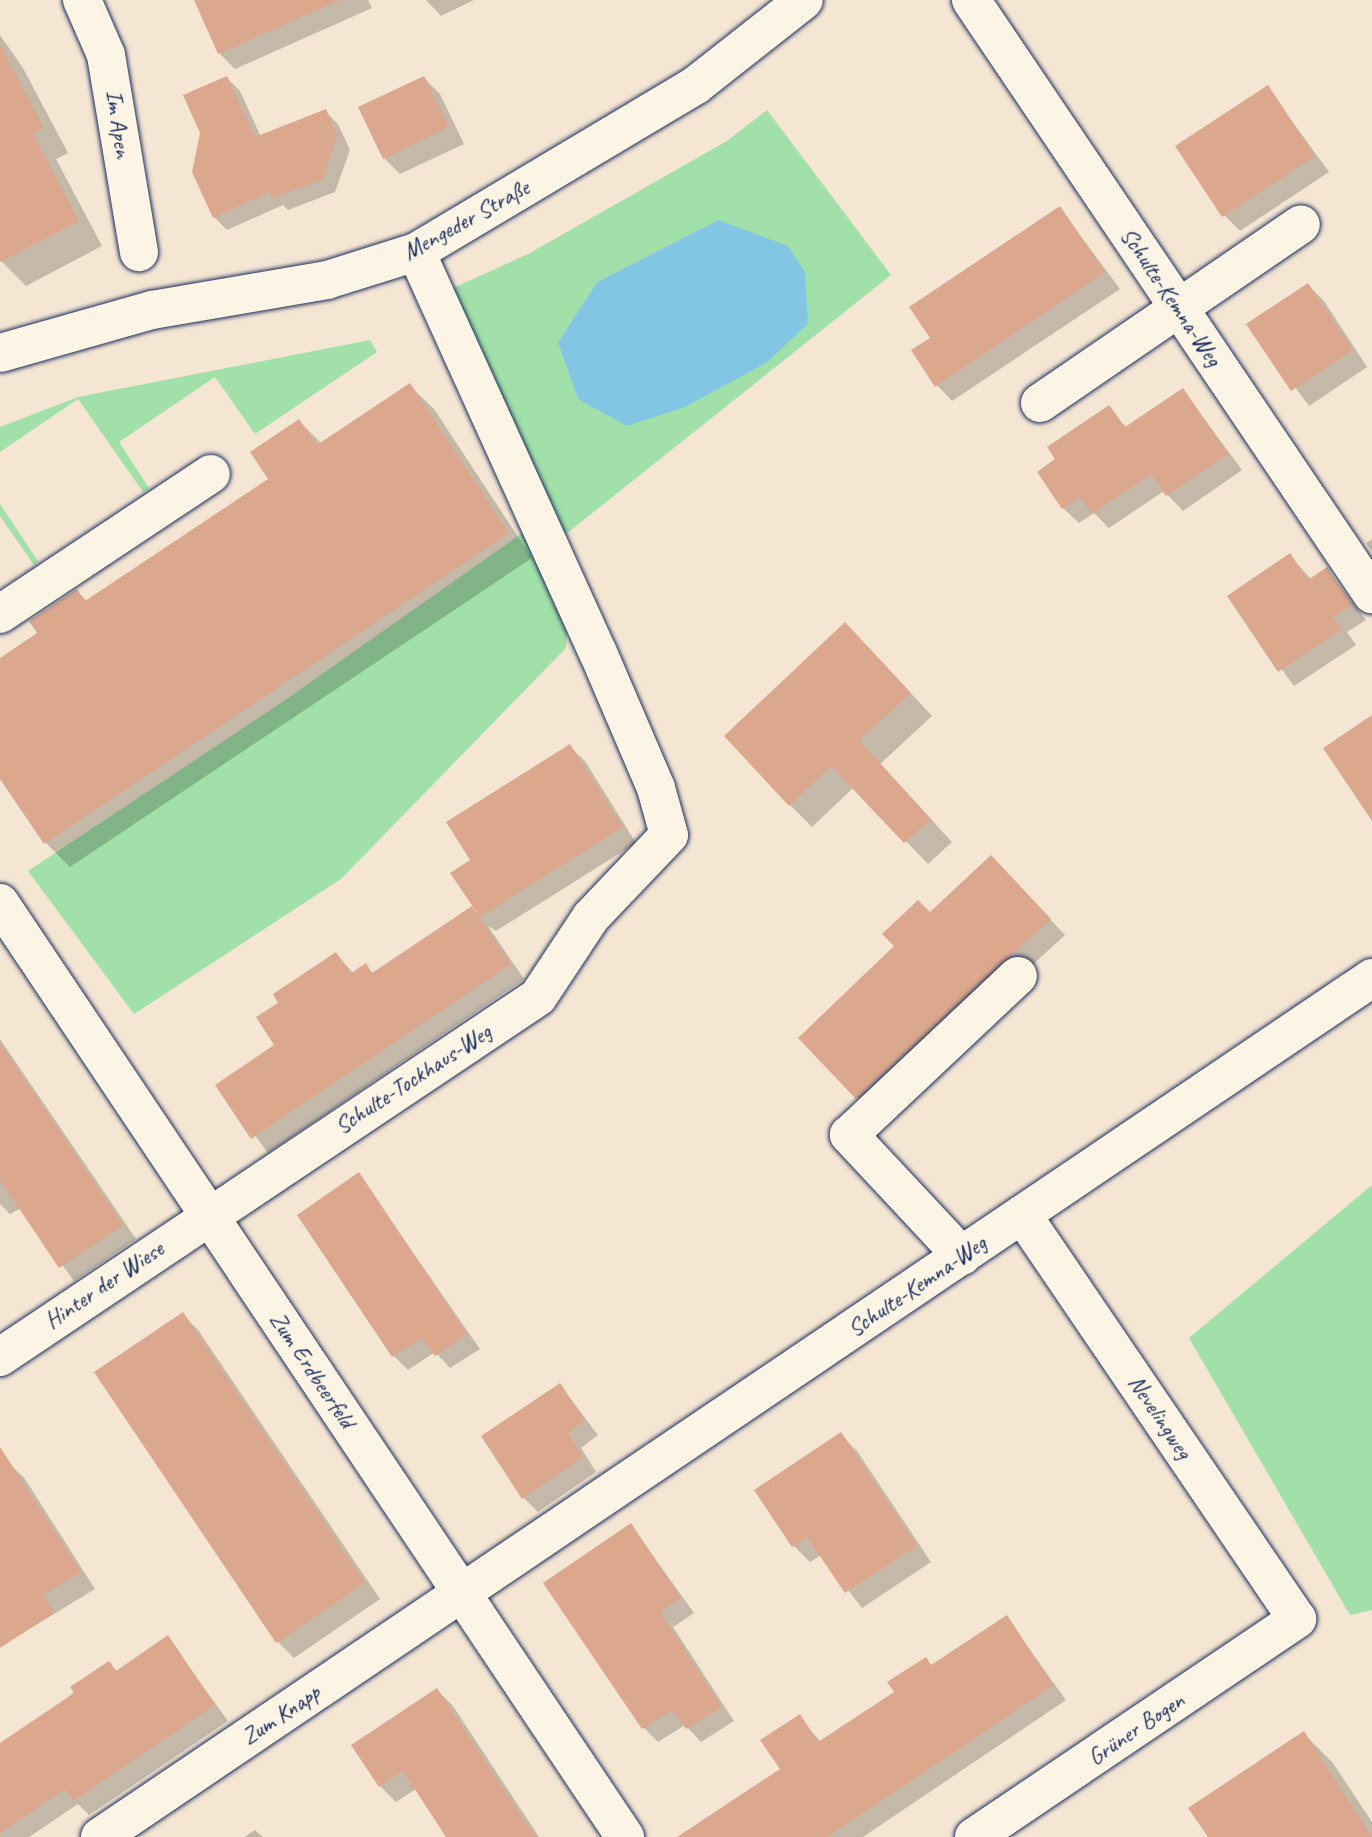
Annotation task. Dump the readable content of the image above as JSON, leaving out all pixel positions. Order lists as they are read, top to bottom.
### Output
{
  "streets": {
    "street": [
      "Im Apen",
      "Mengeder Straße",
      "Schulte-Kemna-Weg",
      "Schulte-Tockhaus-Weg",
      "Hinter der Wiese",
      "Zum Erdbeerfeld",
      "Nevelingweg",
      "Zum Knapp",
      "Grüner Bogen"
    ]
  },
  "crossings": [
    ["Mengeder Straße", "Schulte-Tockhaus-Weg"],
    ["Schulte-Kemna-Weg", "Zum Erdbeerfeld"],
    ["Schulte-Kemna-Weg", "Nevelingweg"],
    ["Schulte-Kemna-Weg", "Zum Knapp"],
    ["Schulte-Tockhaus-Weg", "Hinter der Wiese"],
    ["Schulte-Tockhaus-Weg", "Zum Erdbeerfeld"],
    ["Hinter der Wiese", "Zum Erdbeerfeld"],
    ["Zum Erdbeerfeld", "Zum Knapp"],
    ["Nevelingweg", "Grüner Bogen"]
  ]
}
